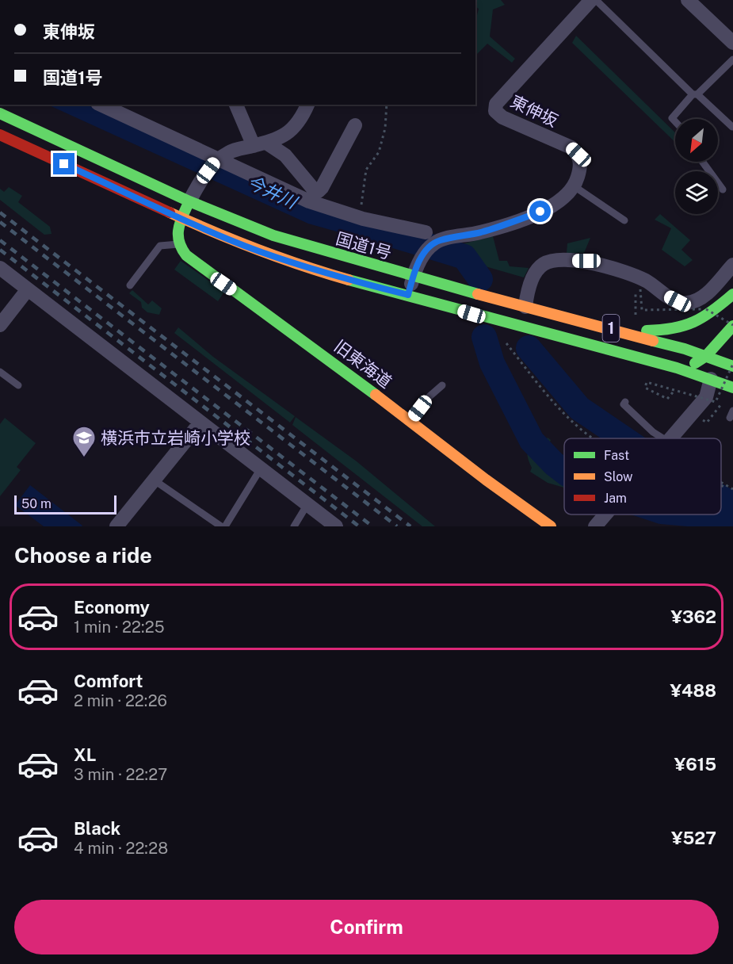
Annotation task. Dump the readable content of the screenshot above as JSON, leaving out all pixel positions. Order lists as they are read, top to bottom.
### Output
{
  "streets": {
    "main road": ["国道1号", "1", "旧東海道"],
    "street": ["東伸坂"]
  },
  "crossings": [
    ["東伸坂", "国道1号"]
  ],
  "water": ["今井川"],
  "places": {
    "school or university": ["横浜市立岩崎小学校"]
  },
  "legend": ["Fast", "Slow", "Jam"],
  "scale_bar": "50 m",
  "north": "bottom left",
  "page": {
    "banner": ["東伸坂", "国道1号"],
    "scale": "50 m",
    "heading": "Choose a ride",
    "list": [
      {
        "name": "Economy",
        "note": "1 min · 22:25",
        "value": "¥362"
      },
      {
        "name": "Comfort",
        "note": "2 min · 22:26",
        "value": "¥488"
      },
      {
        "name": "XL",
        "note": "3 min · 22:27",
        "value": "¥615"
      },
      {
        "name": "Black",
        "note": "4 min · 22:28",
        "value": "¥527"
      }
    ],
    "buttons": "Confirm"
  }
}
